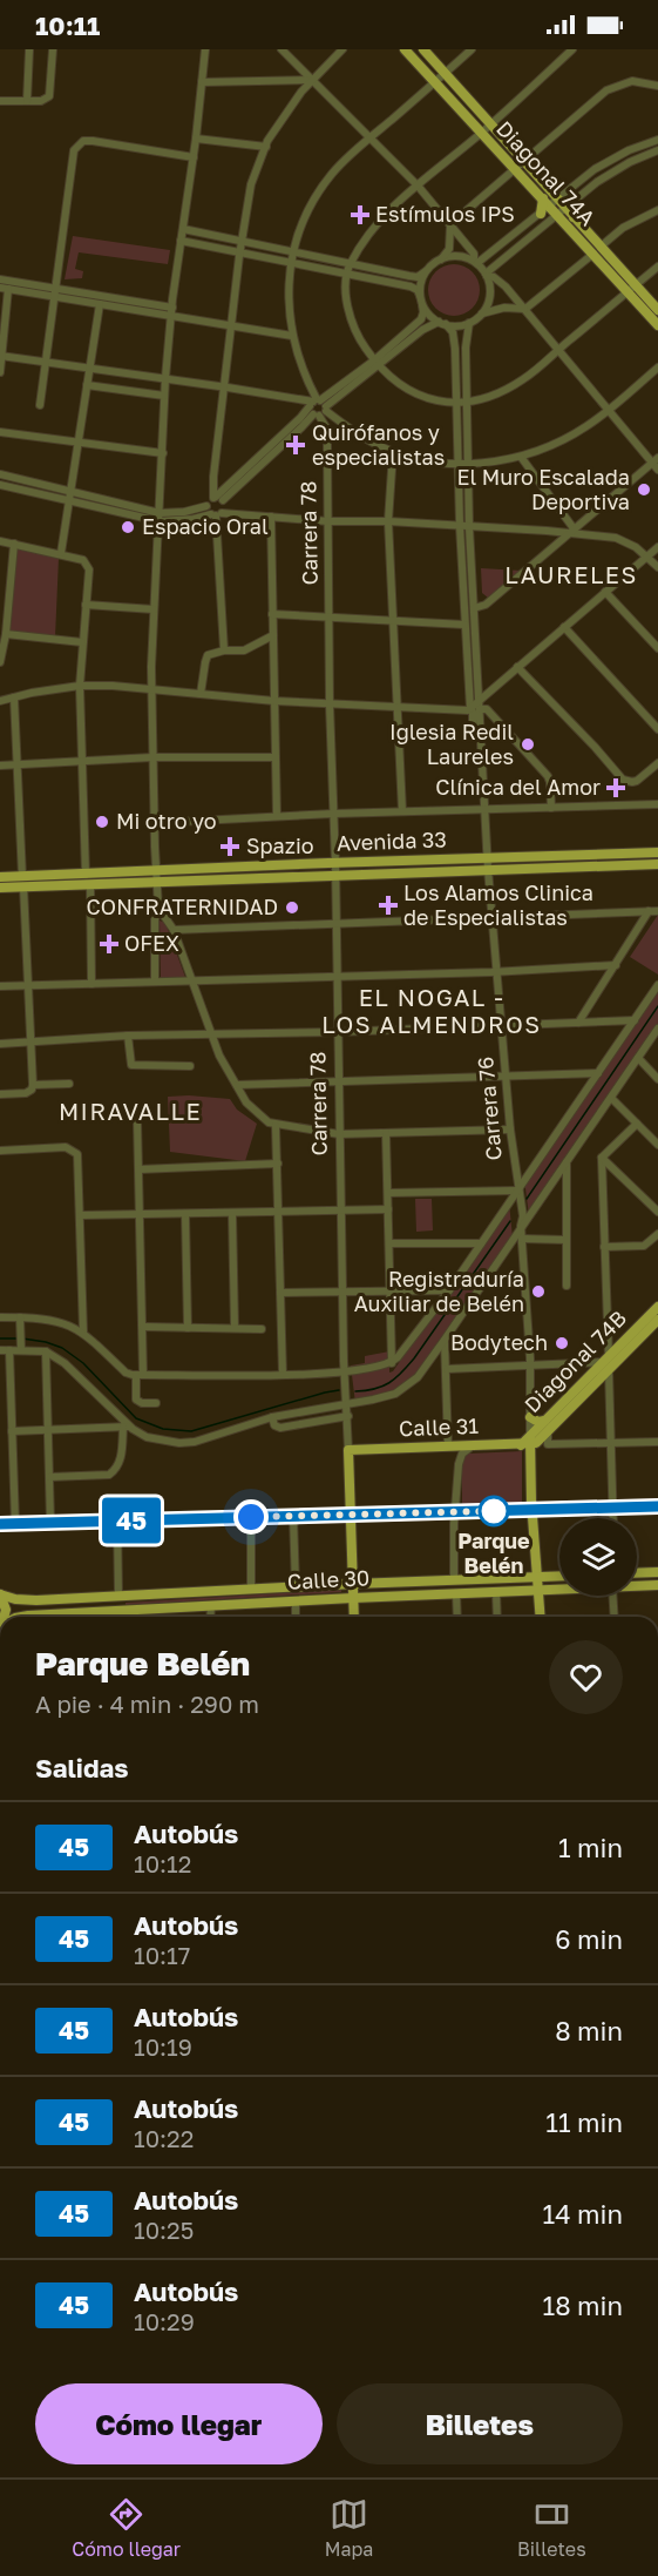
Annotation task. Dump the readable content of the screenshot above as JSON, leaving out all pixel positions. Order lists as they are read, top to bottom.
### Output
{
  "streets": {
    "main road": [
      "Diagonal 74A",
      "Carrera 78",
      "Avenida 33",
      "Carrera 76",
      "Diagonal 74B",
      "Calle 31",
      "Calle 30"
    ]
  },
  "crossings": [
    ["Carrera 78", "Avenida 33"],
    ["Carrera 78", "Calle 31"],
    ["Carrera 78", "Calle 30"],
    ["Avenida 33", "Carrera 76"],
    ["Carrera 76", "Diagonal 74B"],
    ["Carrera 76", "Calle 31"],
    ["Carrera 76", "Calle 30"],
    ["Diagonal 74B", "Calle 31"]
  ],
  "districts": ["LAURELES", "EL NOGAL - LOS ALMENDROS", "MIRAVALLE"],
  "places": {
    "health": [
      "Estímulos IPS",
      "Quirófanos y especialistas",
      "Clínica del Amor",
      "Spazio",
      "Los Alamos Clinica de Especialistas",
      "OFEX"
    ],
    "other": [
      "El Muro Escalada Deportiva",
      "Espacio Oral",
      "Iglesia Redil Laureles",
      "Mi otro yo",
      "CONFRATERNIDAD",
      "Registraduría Auxiliar de Belén",
      "Bodytech",
      "Parque Belén"
    ]
  },
  "lines": ["bus line 45"],
  "page": {
    "status": "10:11",
    "on_map": "45",
    "heading": [
      ["Parque Belén", "A pie · 4 min · 290 m"],
      "Salidas"
    ],
    "list": [
      {
        "mark": "45",
        "name": "Autobús",
        "note": "10:12",
        "value": "1 min"
      },
      {
        "mark": "45",
        "name": "Autobús",
        "note": "10:17",
        "value": "6 min"
      },
      {
        "mark": "45",
        "name": "Autobús",
        "note": "10:19",
        "value": "8 min"
      },
      {
        "mark": "45",
        "name": "Autobús",
        "note": "10:22",
        "value": "11 min"
      },
      {
        "mark": "45",
        "name": "Autobús",
        "note": "10:25",
        "value": "14 min"
      },
      {
        "mark": "45",
        "name": "Autobús",
        "note": "10:29",
        "value": "18 min"
      }
    ],
    "buttons": ["Cómo llegar", "Billetes"],
    "tabs": ["Cómo llegar", "Mapa", "Billetes"]
  }
}
